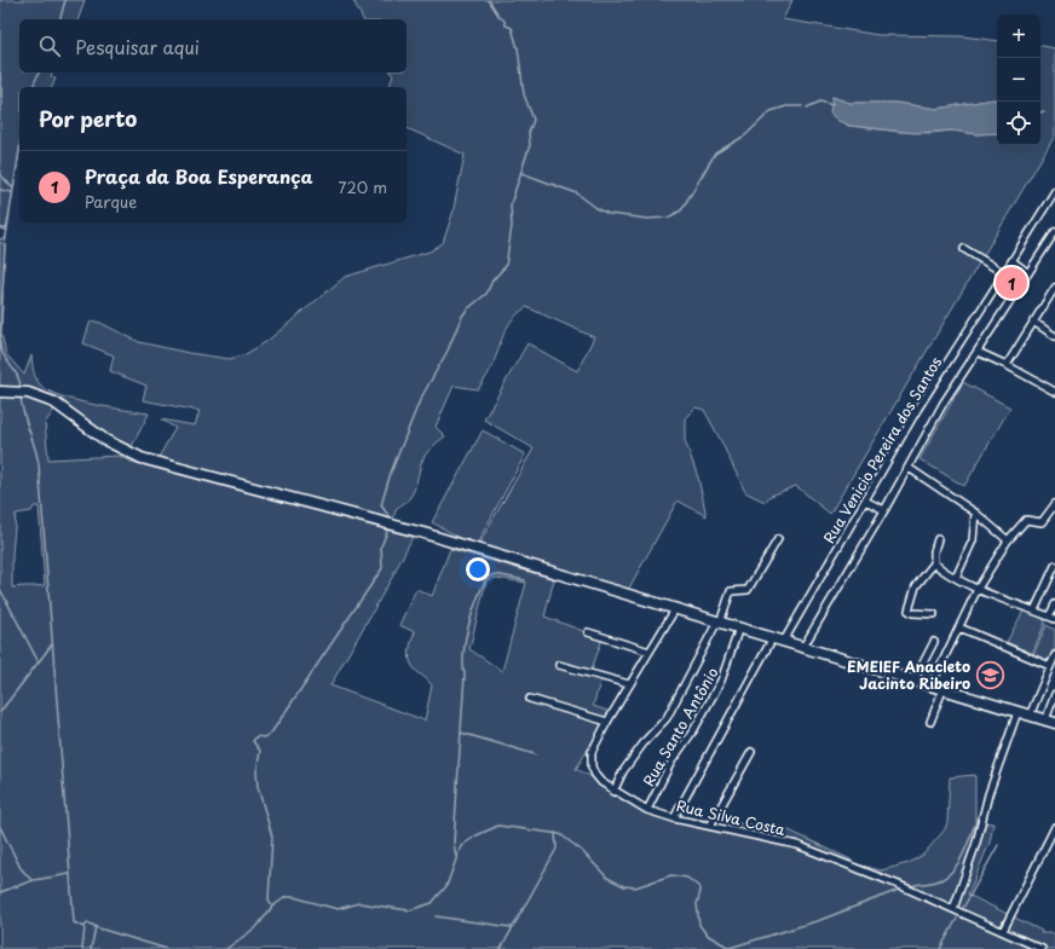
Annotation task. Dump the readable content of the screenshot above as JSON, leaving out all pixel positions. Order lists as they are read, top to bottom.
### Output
{
  "streets": {
    "street": ["Rua Venicio Pereira dos Santos", "Rua Santo Antônio", "Rua Silva Costa"]
  },
  "crossings": [
    ["Rua Santo Antônio", "Rua Silva Costa"]
  ],
  "places": {
    "school or university": ["EMEIEF Anacleto Jacinto Ribeiro"]
  },
  "page": {
    "map_buttons": ["+", "−"],
    "search": "Pesquisar aqui",
    "heading": "Por perto",
    "list": [
      {
        "mark": "1",
        "name": "Praça da Boa Esperança",
        "note": "Parque",
        "value": "720 m"
      }
    ],
    "pins": "1"
  }
}
